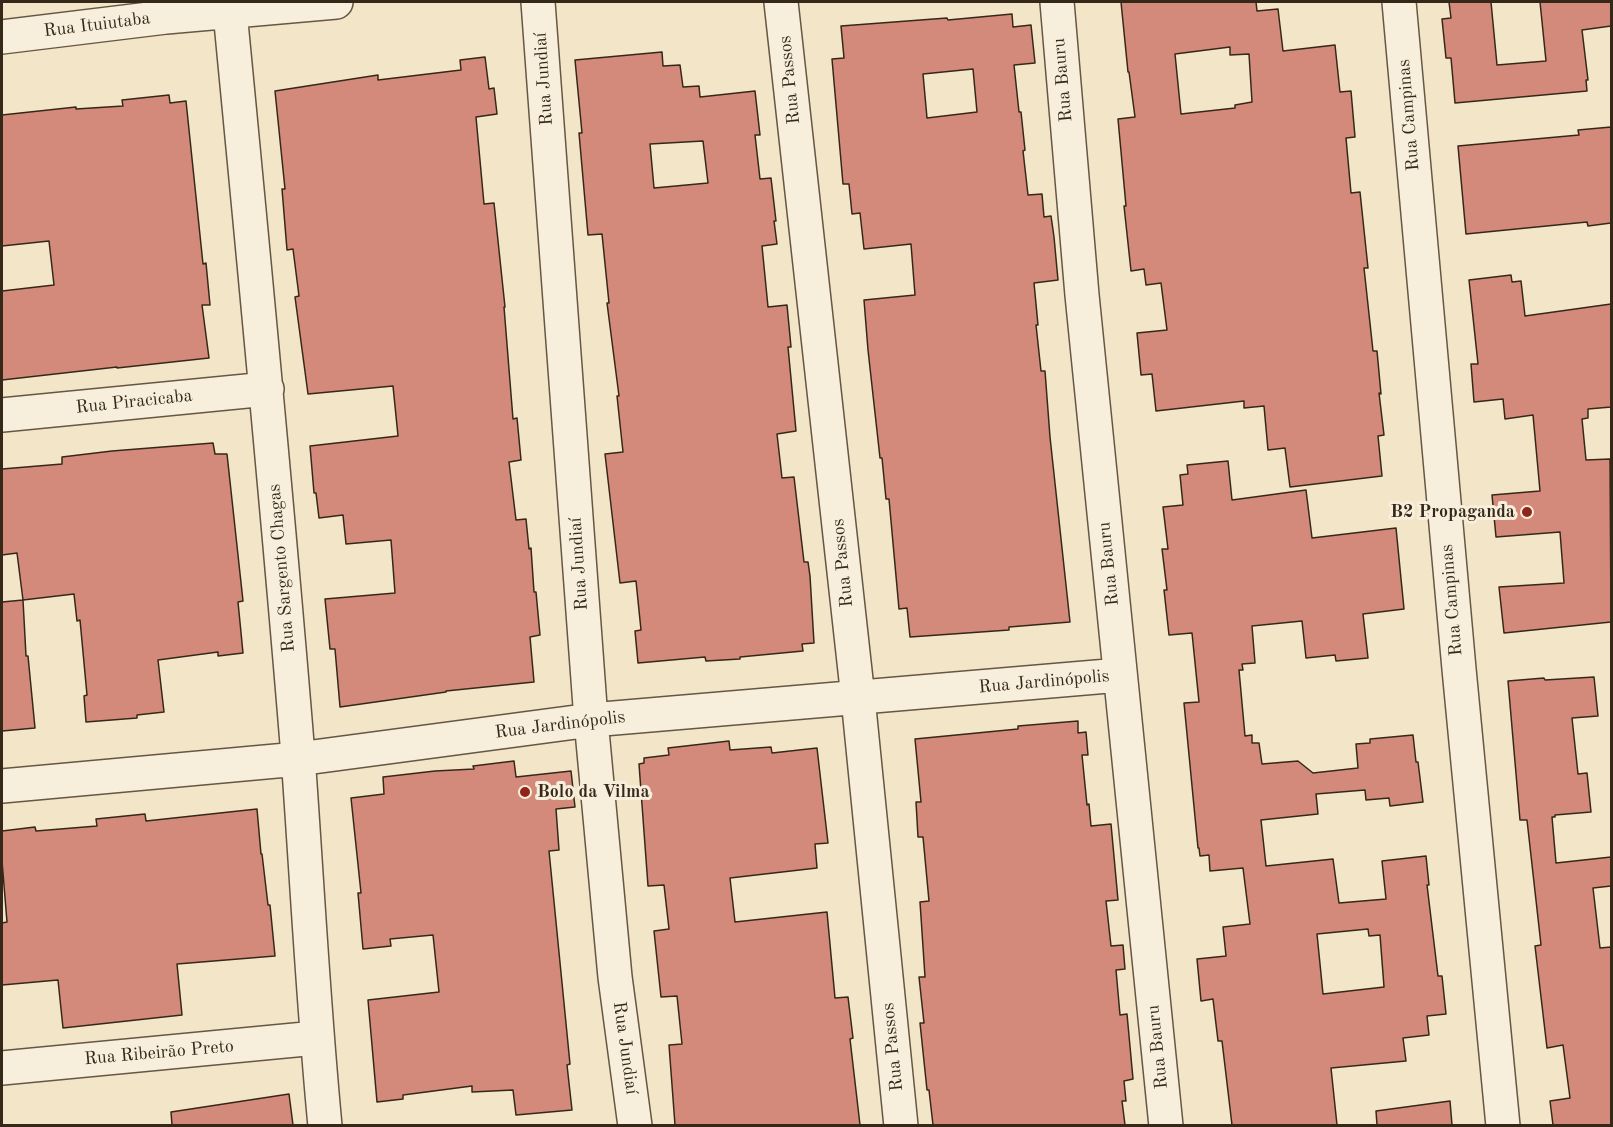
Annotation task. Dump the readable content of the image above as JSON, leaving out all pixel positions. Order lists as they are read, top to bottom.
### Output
{
  "streets": {
    "street": [
      "Rua Ituiutaba",
      "Rua Jundiaí",
      "Rua Passos",
      "Rua Bauru",
      "Rua Campinas",
      "Rua Piracicaba",
      "Rua Sargento Chagas",
      "Rua Jardinópolis",
      "Rua Ribeirão Preto"
    ]
  },
  "crossings": [
    ["Rua Ituiutaba", "Rua Sargento Chagas"],
    ["Rua Jundiaí", "Rua Jardinópolis"],
    ["Rua Passos", "Rua Jardinópolis"],
    ["Rua Bauru", "Rua Jardinópolis"],
    ["Rua Piracicaba", "Rua Sargento Chagas"],
    ["Rua Sargento Chagas", "Rua Jardinópolis"],
    ["Rua Sargento Chagas", "Rua Ribeirão Preto"]
  ],
  "places": ["B2 Propaganda", "Bolo da Vilma"]
}
